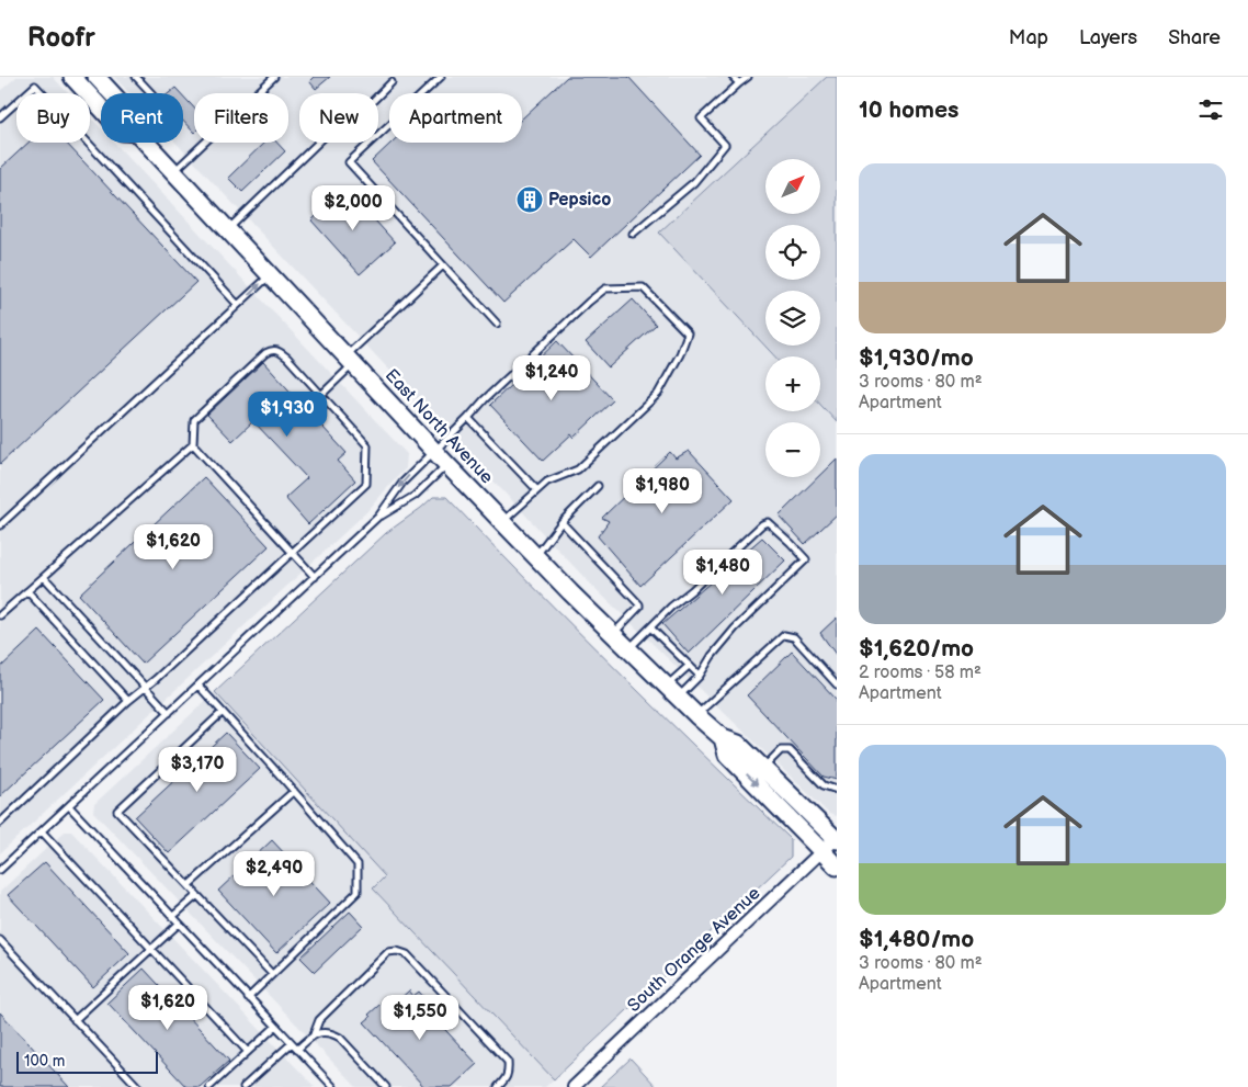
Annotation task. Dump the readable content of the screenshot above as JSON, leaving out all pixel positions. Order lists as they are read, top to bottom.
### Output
{
  "streets": {
    "street": ["East North Avenue", "South Orange Avenue"]
  },
  "crossings": [
    ["East North Avenue", "South Orange Avenue"]
  ],
  "places": {
    "building": ["Pepsico"]
  },
  "scale_bar": "100 m",
  "north": "top right",
  "page": {
    "header": "Roofr",
    "nav": ["Map", "Layers", "Share"],
    "heading": "10 homes",
    "chip": [
      "Buy",
      "Rent",
      "Filters",
      "New",
      "Apartment"
    ],
    "list": [
      {
        "name": "$1,930/mo",
        "note": "3 rooms · 80 m² · Apartment"
      },
      {
        "name": "$1,620/mo",
        "note": "2 rooms · 58 m² · Apartment"
      },
      {
        "name": "$1,480/mo",
        "note": "3 rooms · 80 m² · Apartment"
      }
    ],
    "map_buttons": ["+", "−"],
    "price": [
      "$2,000",
      "$1,240",
      "$1,930",
      "$1,980",
      "$1,620",
      "$1,480",
      "$3,170",
      "$2,490",
      "$1,620",
      "$1,550"
    ],
    "scale": "100 m"
  }
}
